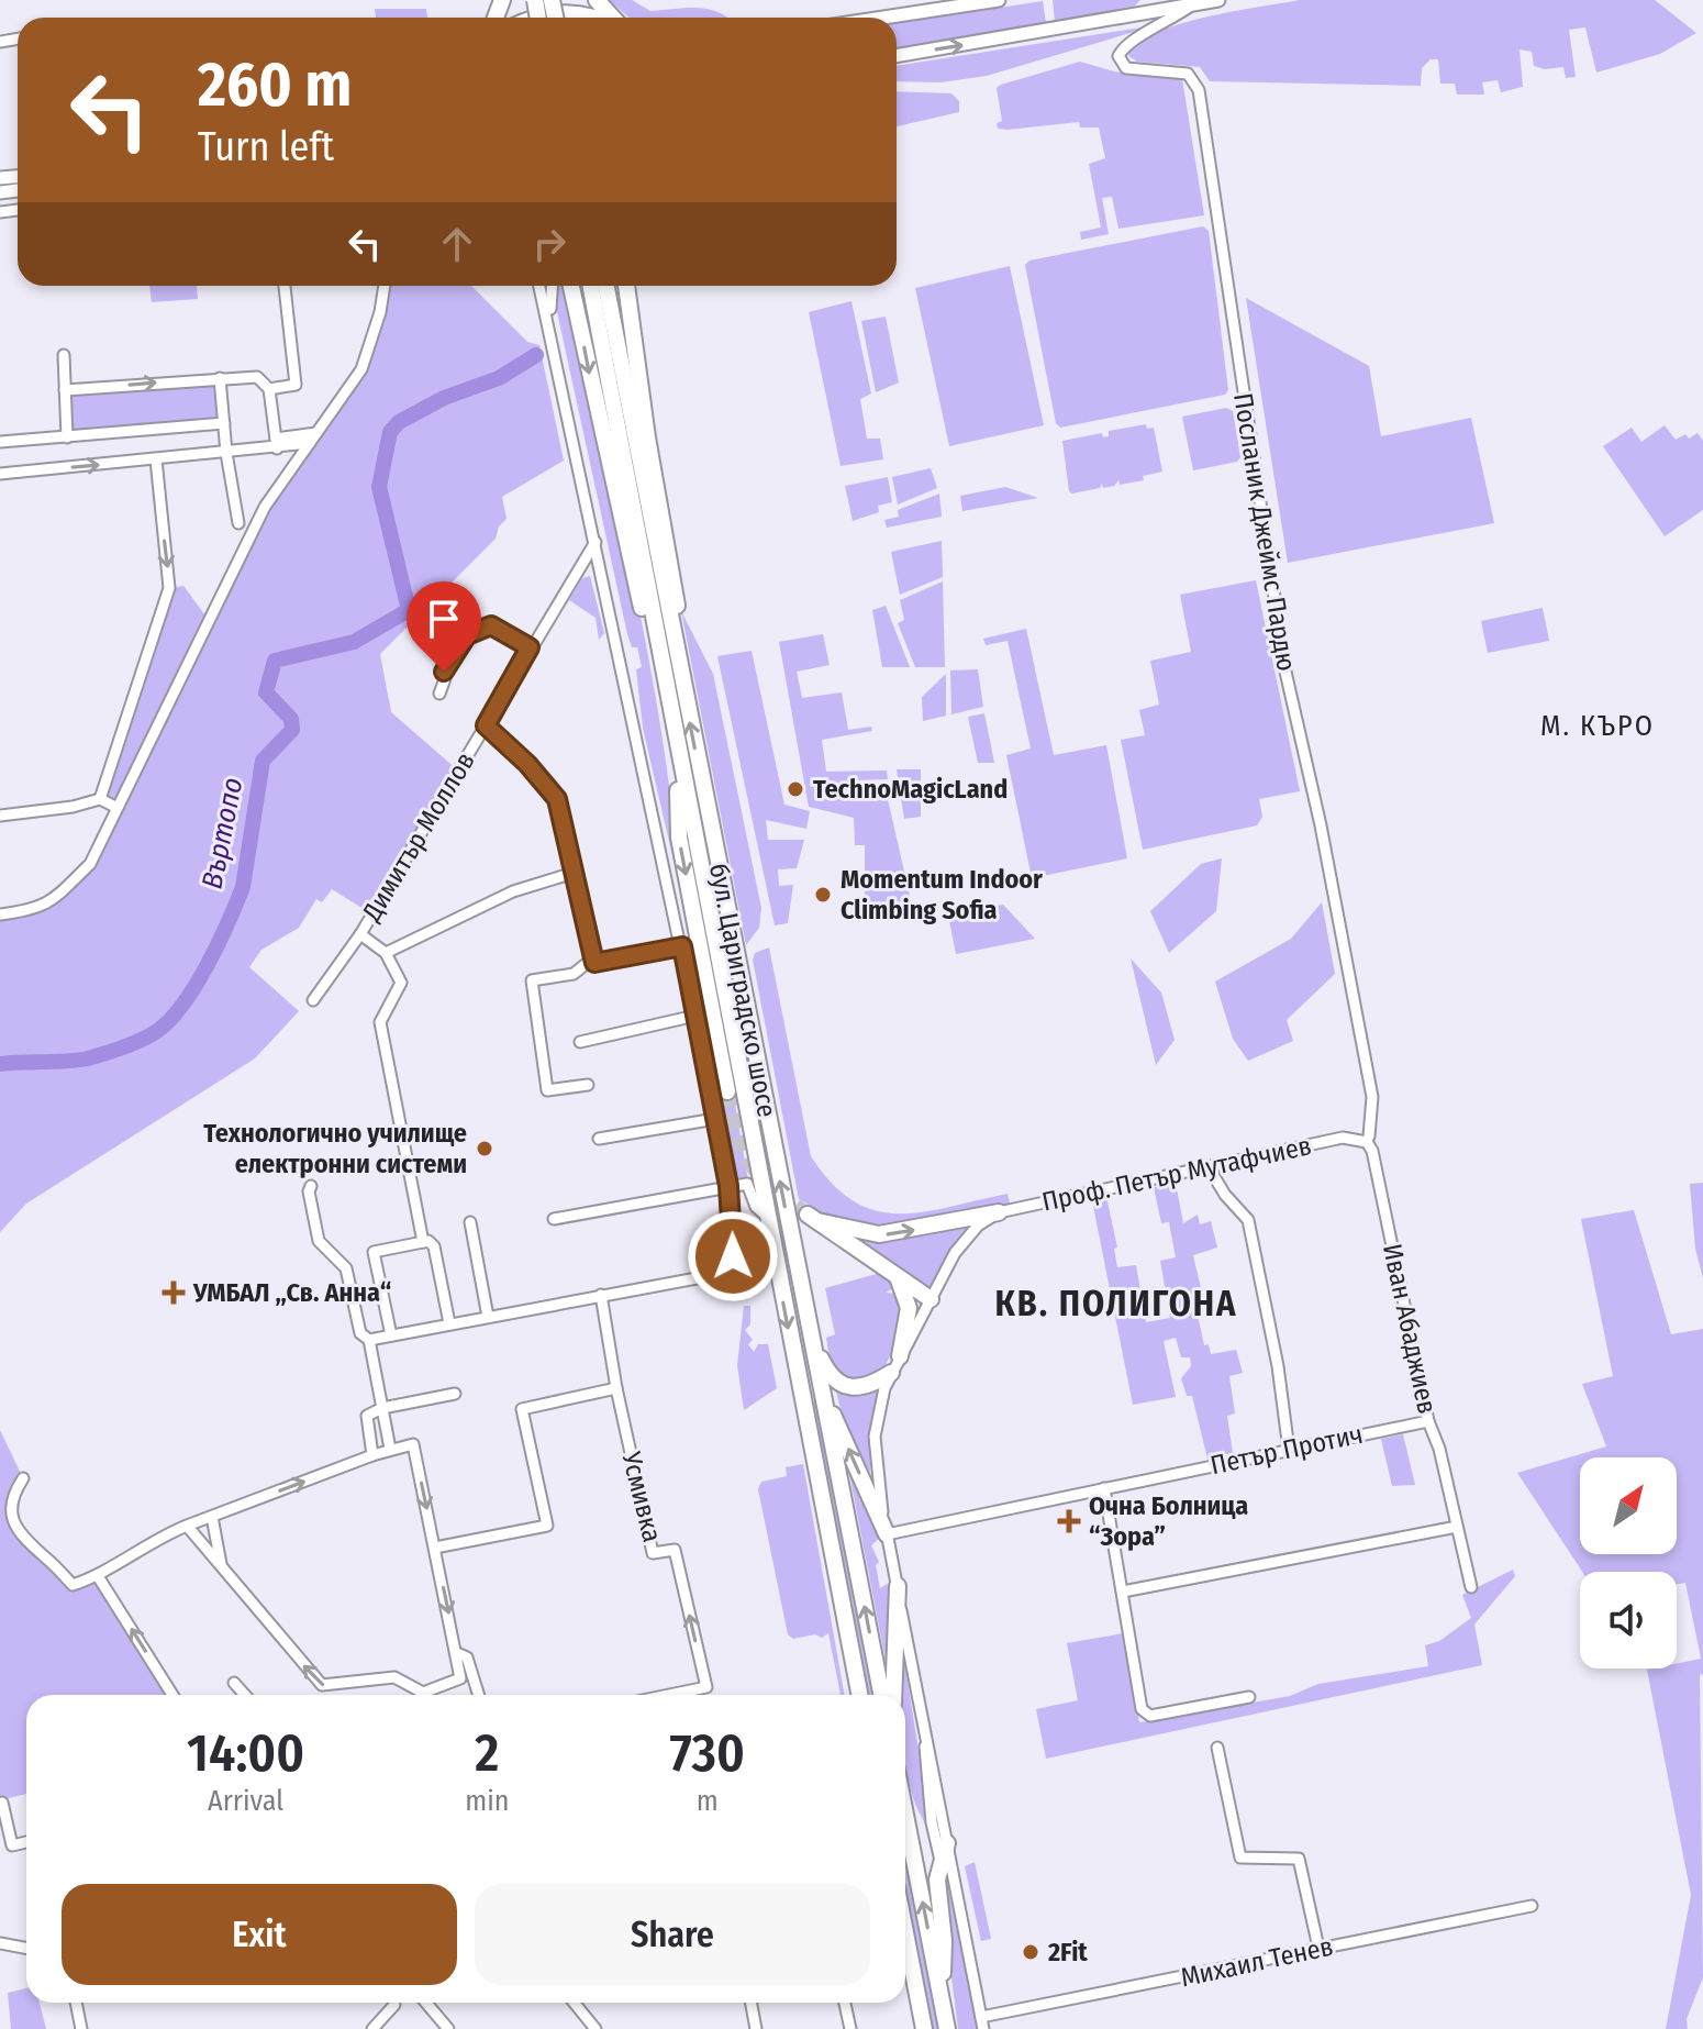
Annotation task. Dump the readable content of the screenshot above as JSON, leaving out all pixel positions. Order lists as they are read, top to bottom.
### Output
{
  "streets": {
    "highway": ["бул. Цариградско шосе"],
    "street": [
      "Посланик Джеймс Пардю",
      "Димитър Моллов",
      "Проф. Петър Мутафчиев",
      "Иван Абаджиев",
      "Петър Протич",
      "Усмивка",
      "Михаил Тенев"
    ]
  },
  "crossings": [
    ["Димитър Моллов", "бул. Цариградско шосе"],
    ["бул. Цариградско шосе", "Усмивка"],
    ["Проф. Петър Мутафчиев", "Иван Абаджиев"],
    ["Иван Абаджиев", "Петър Протич"]
  ],
  "one_way": ["Усмивка"],
  "districts": ["М. КЪРО", "КВ. ПОЛИГОНА"],
  "water": ["Въртопо"],
  "places": {
    "other": [
      "TechnoMagicLand",
      "Momentum Indoor Climbing Sofia",
      "Технологично училище електронни системи",
      "2Fit"
    ],
    "health": ["УМБАЛ „Св. Анна“", "Очна Болница “Зора”"]
  },
  "north": "top right",
  "page": {
    "turn": ["260 m", "Turn left"],
    "eta": [
      "14:00",
      "Arrival",
      "2",
      "min",
      "730",
      "m"
    ],
    "buttons": ["Exit", "Share"]
  }
}
